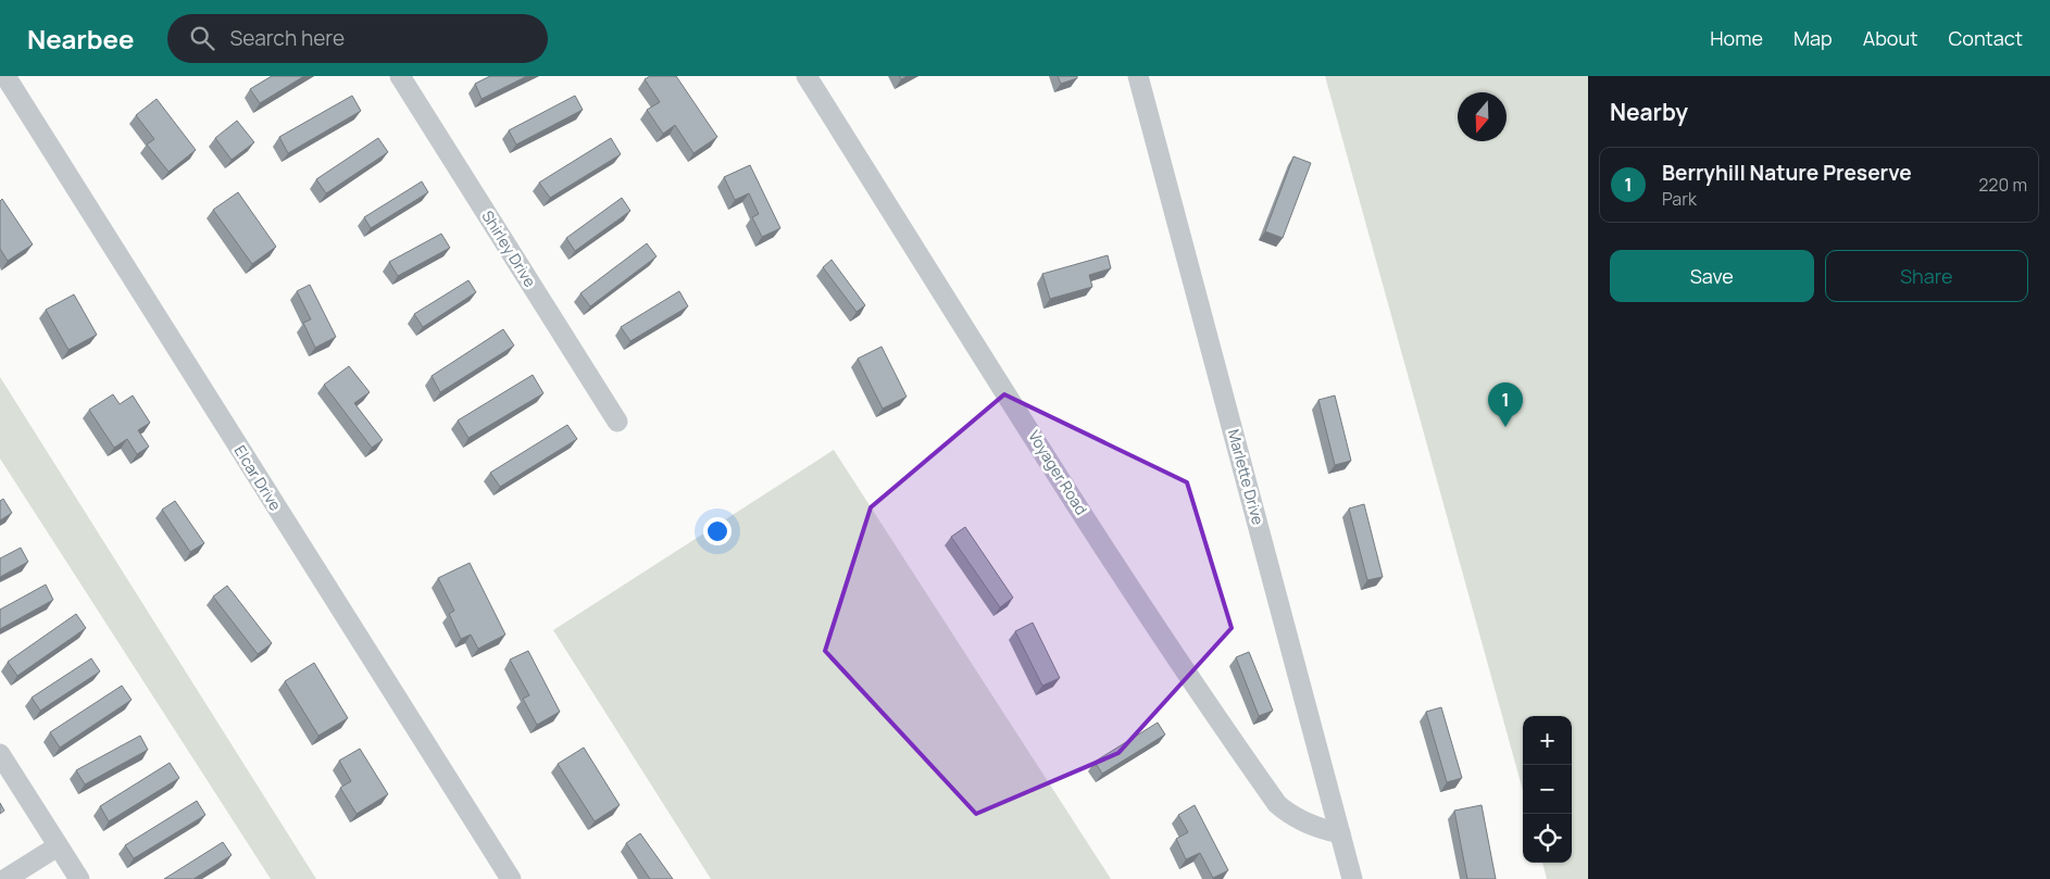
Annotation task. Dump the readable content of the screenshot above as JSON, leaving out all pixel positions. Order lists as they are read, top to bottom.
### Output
{
  "streets": {
    "street": [
      "Shirley Drive",
      "Voyager Road",
      "Marlette Drive",
      "Elcar Drive"
    ]
  },
  "crossings": [
    ["Voyager Road", "Marlette Drive"]
  ],
  "north": "bottom",
  "page": {
    "header": "Nearbee",
    "search": "Search here",
    "nav": [
      "Home",
      "Map",
      "About",
      "Contact"
    ],
    "heading": "Nearby",
    "list": [
      {
        "mark": "1",
        "name": "Berryhill Nature Preserve",
        "note": "Park",
        "value": "220 m"
      }
    ],
    "buttons": ["Save", "Share"],
    "pins": "1",
    "map_buttons": ["+", "−"]
  }
}
